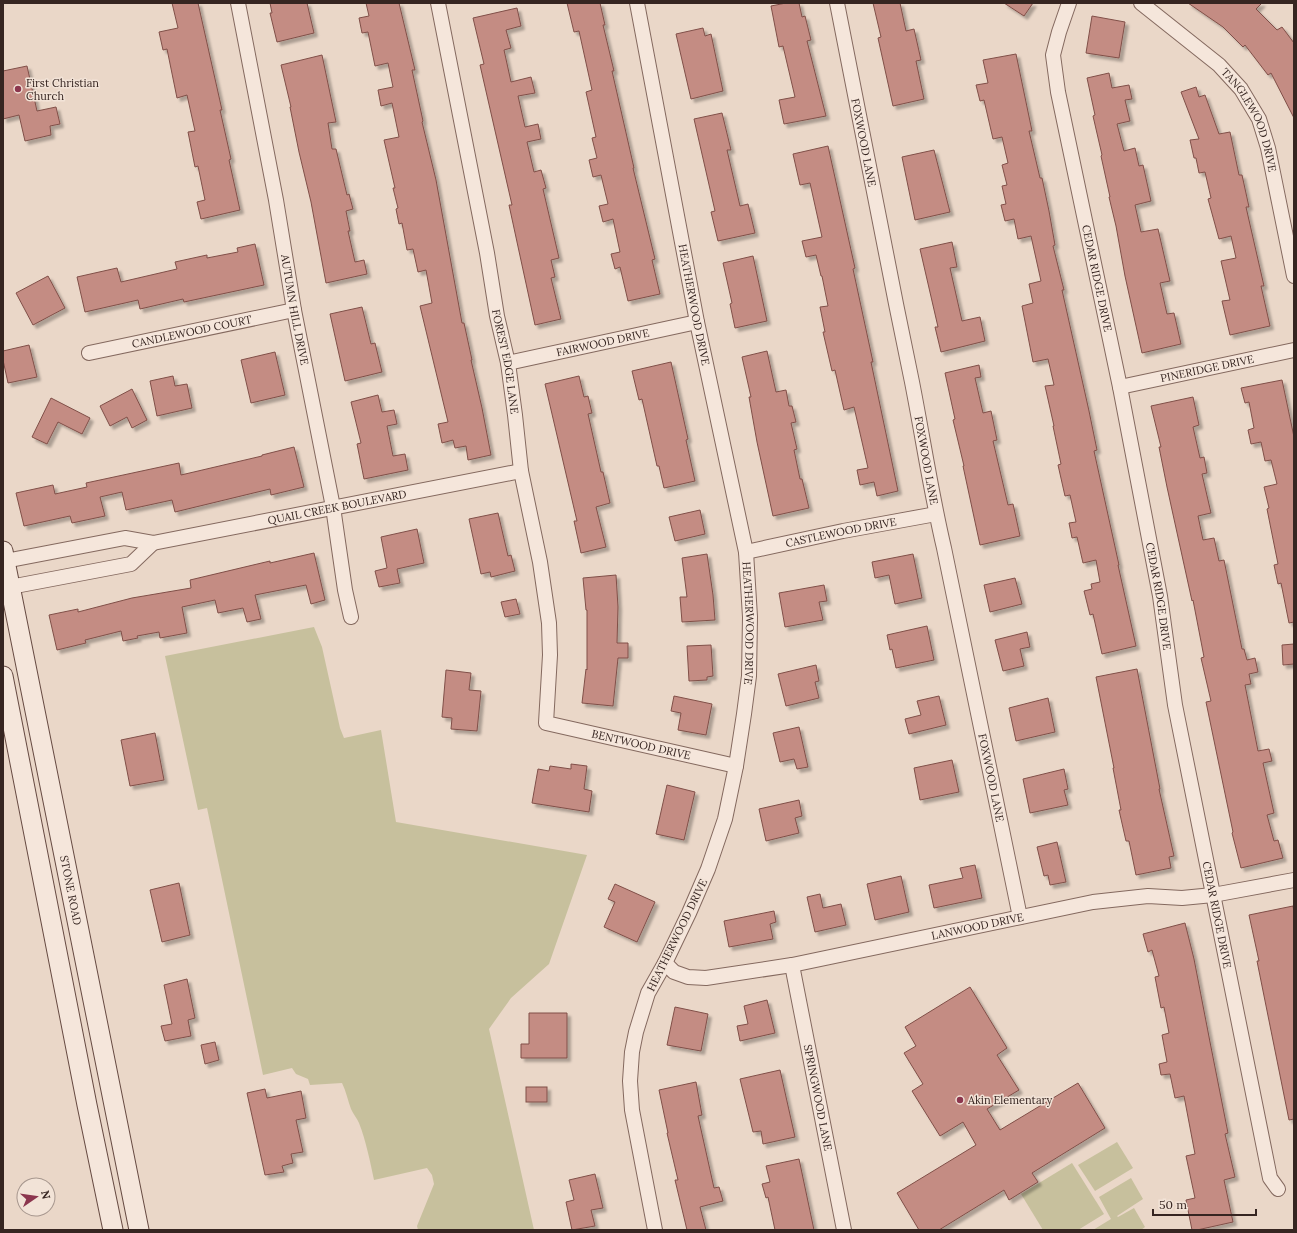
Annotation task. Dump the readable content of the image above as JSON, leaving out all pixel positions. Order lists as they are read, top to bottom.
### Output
{
  "streets": {
    "main road": ["STONE ROAD"],
    "street": [
      "TANGLEWOOD DRIVE",
      "FOXWOOD LANE",
      "CEDAR RIDGE DRIVE",
      "HEATHERWOOD DRIVE",
      "AUTUMN HILL DRIVE",
      "CANDLEWOOD COURT",
      "FAIRWOOD DRIVE",
      "FOREST EDGE LANE",
      "PINERIDGE DRIVE",
      "QUAIL CREEK BOULEVARD",
      "CASTLEWOOD DRIVE",
      "BENTWOOD DRIVE",
      "LANWOOD DRIVE",
      "SPRINGWOOD LANE"
    ]
  },
  "crossings": [
    ["FOXWOOD LANE", "CASTLEWOOD DRIVE"],
    ["FOXWOOD LANE", "LANWOOD DRIVE"],
    ["CEDAR RIDGE DRIVE", "PINERIDGE DRIVE"],
    ["CEDAR RIDGE DRIVE", "LANWOOD DRIVE"],
    ["HEATHERWOOD DRIVE", "FAIRWOOD DRIVE"],
    ["HEATHERWOOD DRIVE", "CASTLEWOOD DRIVE"],
    ["HEATHERWOOD DRIVE", "BENTWOOD DRIVE"],
    ["HEATHERWOOD DRIVE", "LANWOOD DRIVE"],
    ["AUTUMN HILL DRIVE", "CANDLEWOOD COURT"],
    ["AUTUMN HILL DRIVE", "QUAIL CREEK BOULEVARD"],
    ["FAIRWOOD DRIVE", "FOREST EDGE LANE"],
    ["FOREST EDGE LANE", "QUAIL CREEK BOULEVARD"],
    ["FOREST EDGE LANE", "BENTWOOD DRIVE"],
    ["QUAIL CREEK BOULEVARD", "STONE ROAD"],
    ["LANWOOD DRIVE", "SPRINGWOOD LANE"]
  ],
  "places": ["First Christian Church", "Akin Elementary"],
  "scale_bar": "50 m",
  "north": "right"
}
